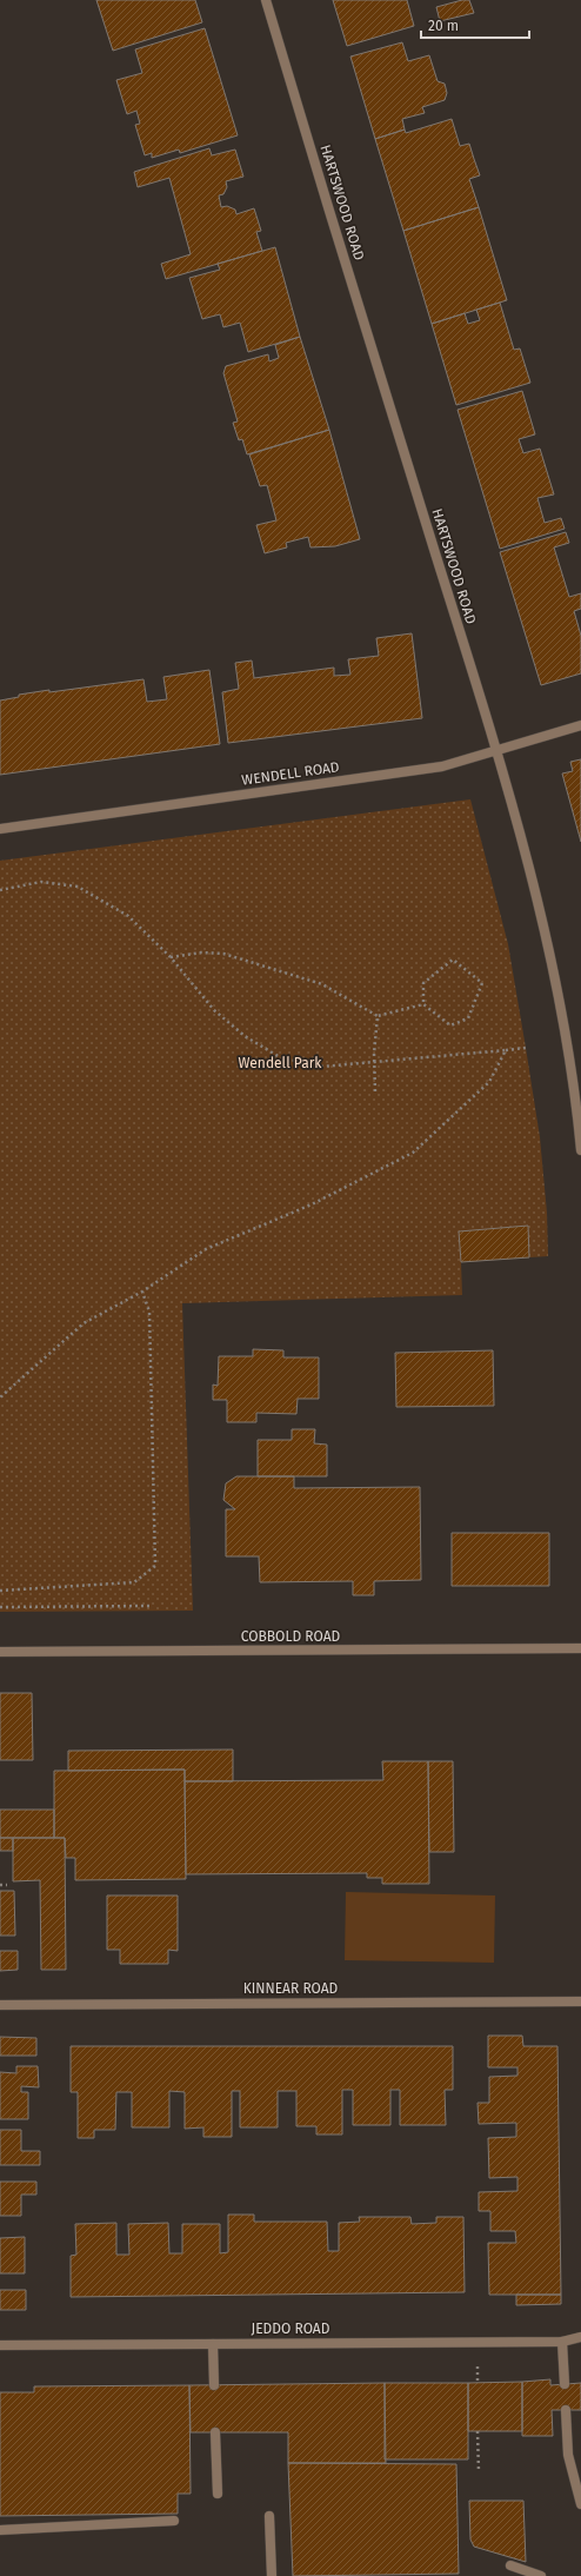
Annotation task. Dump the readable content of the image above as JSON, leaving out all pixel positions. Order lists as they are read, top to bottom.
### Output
{
  "streets": {
    "street": [
      "HARTSWOOD ROAD",
      "WENDELL ROAD",
      "COBBOLD ROAD",
      "KINNEAR ROAD",
      "JEDDO ROAD"
    ]
  },
  "crossings": [
    ["HARTSWOOD ROAD", "WENDELL ROAD"]
  ],
  "parks": ["Wendell Park"],
  "scale_bar": "20 m"
}
